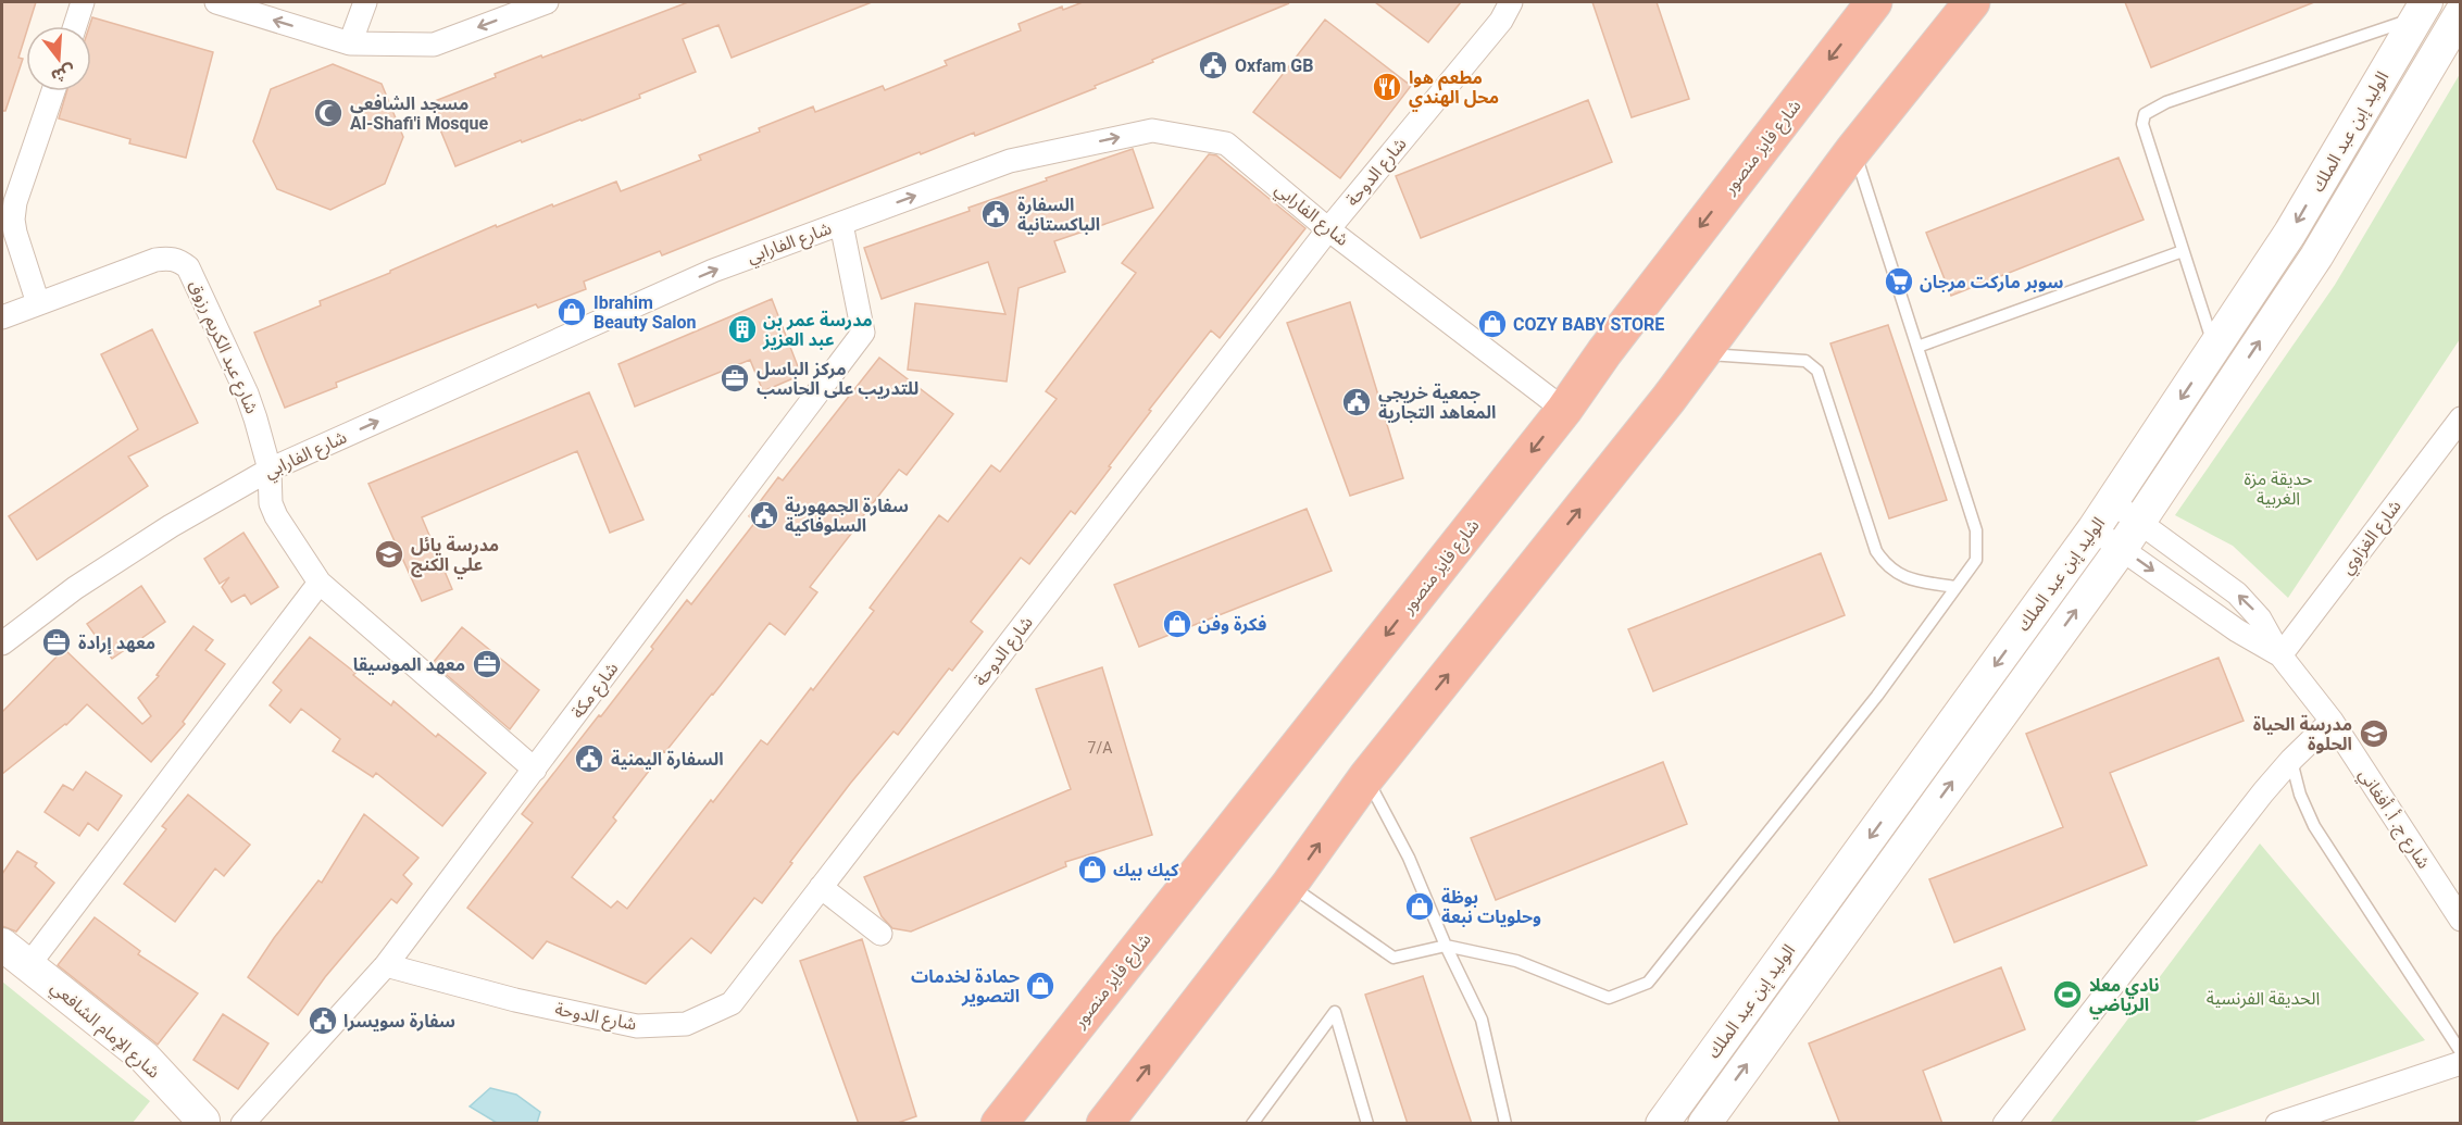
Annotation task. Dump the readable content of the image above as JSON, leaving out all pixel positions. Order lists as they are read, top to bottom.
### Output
{
  "streets": {
    "highway": ["شارع فايز منصور"],
    "main road": ["الوليد إبن عبد الملك", "شارع الإمام الشافعي"],
    "street": [
      "شارع الدوحة",
      "شارع الفارابي",
      "شارع عبد الكريم رزوق",
      "شارع الغزاوي",
      "شارع مكة",
      "شارع ج. أ. أفغاني"
    ]
  },
  "crossings": [
    ["الوليد إبن عبد الملك", "شارع ج. أ. أفغاني"],
    ["شارع فايز منصور", "شارع الفارابي"],
    ["شارع الدوحة", "شارع الفارابي"],
    ["شارع الدوحة", "شارع مكة"],
    ["شارع الفارابي", "شارع عبد الكريم رزوق"],
    ["شارع الفارابي", "شارع مكة"],
    ["شارع عبد الكريم رزوق", "شارع مكة"],
    ["شارع الغزاوي", "شارع ج. أ. أفغاني"]
  ],
  "one_way": ["شارع الفارابي"],
  "parks": ["حديقة مزة الغربية", "الحديقة الفرنسية"],
  "places": {
    "public building": [
      "Oxfam GB",
      "السفارة الباكستانية",
      "جمعية خريجي المعاهد التجارية",
      "سفارة الجمهورية السلوفاكية",
      "السفارة اليمنية",
      "سفارة سويسرا"
    ],
    "restaurant": ["مطعم هوا محل الهندي"],
    "mosque": ["مسجد الشافعي Al-Shafi'i Mosque"],
    "supermarket": ["سوبر ماركت مرجان"],
    "shop": [
      "Ibrahim Beauty Salon",
      "COZY BABY STORE",
      "فكرة وفن",
      "كيك بيك",
      "بوظة وحلويات نبعة",
      "حمادة لخدمات التصوير"
    ],
    "building": ["مدرسة عمر بن عبد العزيز"],
    "office": ["مركز الباسل للتدريب على الحاسب", "معهد إرادة", "معهد الموسيقا"],
    "school or university": ["مدرسة يائل علي الكنج", "مدرسة الحياة الحلوة"],
    "sports": ["نادي معلا الرياضي"]
  },
  "house_numbers": ["7/A"],
  "north": "bottom"
}
